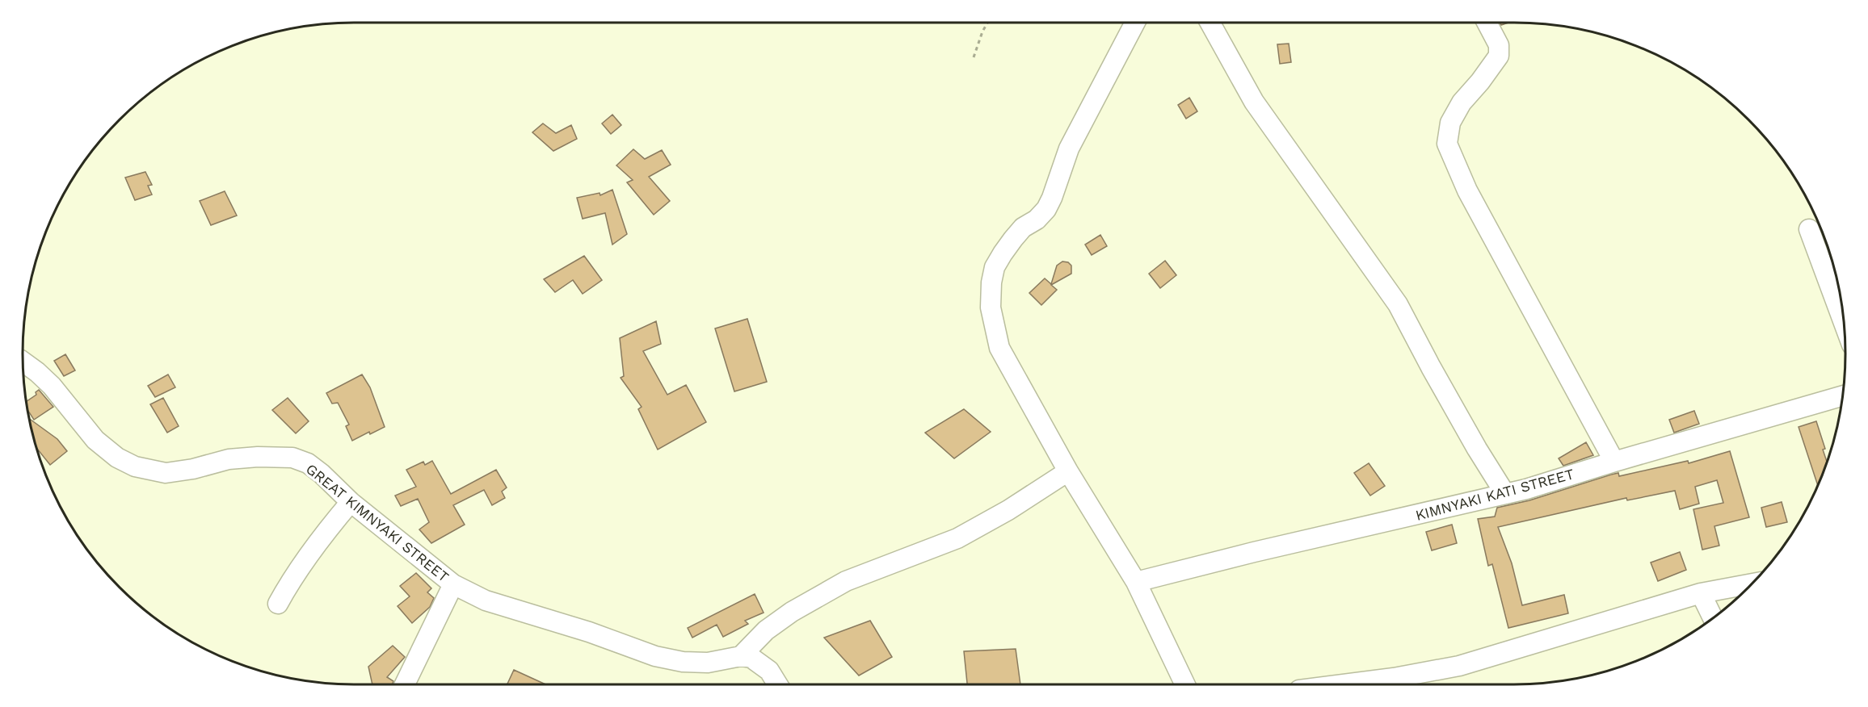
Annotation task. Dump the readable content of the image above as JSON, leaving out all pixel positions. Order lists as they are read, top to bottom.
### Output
{
  "streets": {
    "street": ["KIMNYAKI KATI STREET", "GREAT KIMNYAKI STREET"]
  }
}
